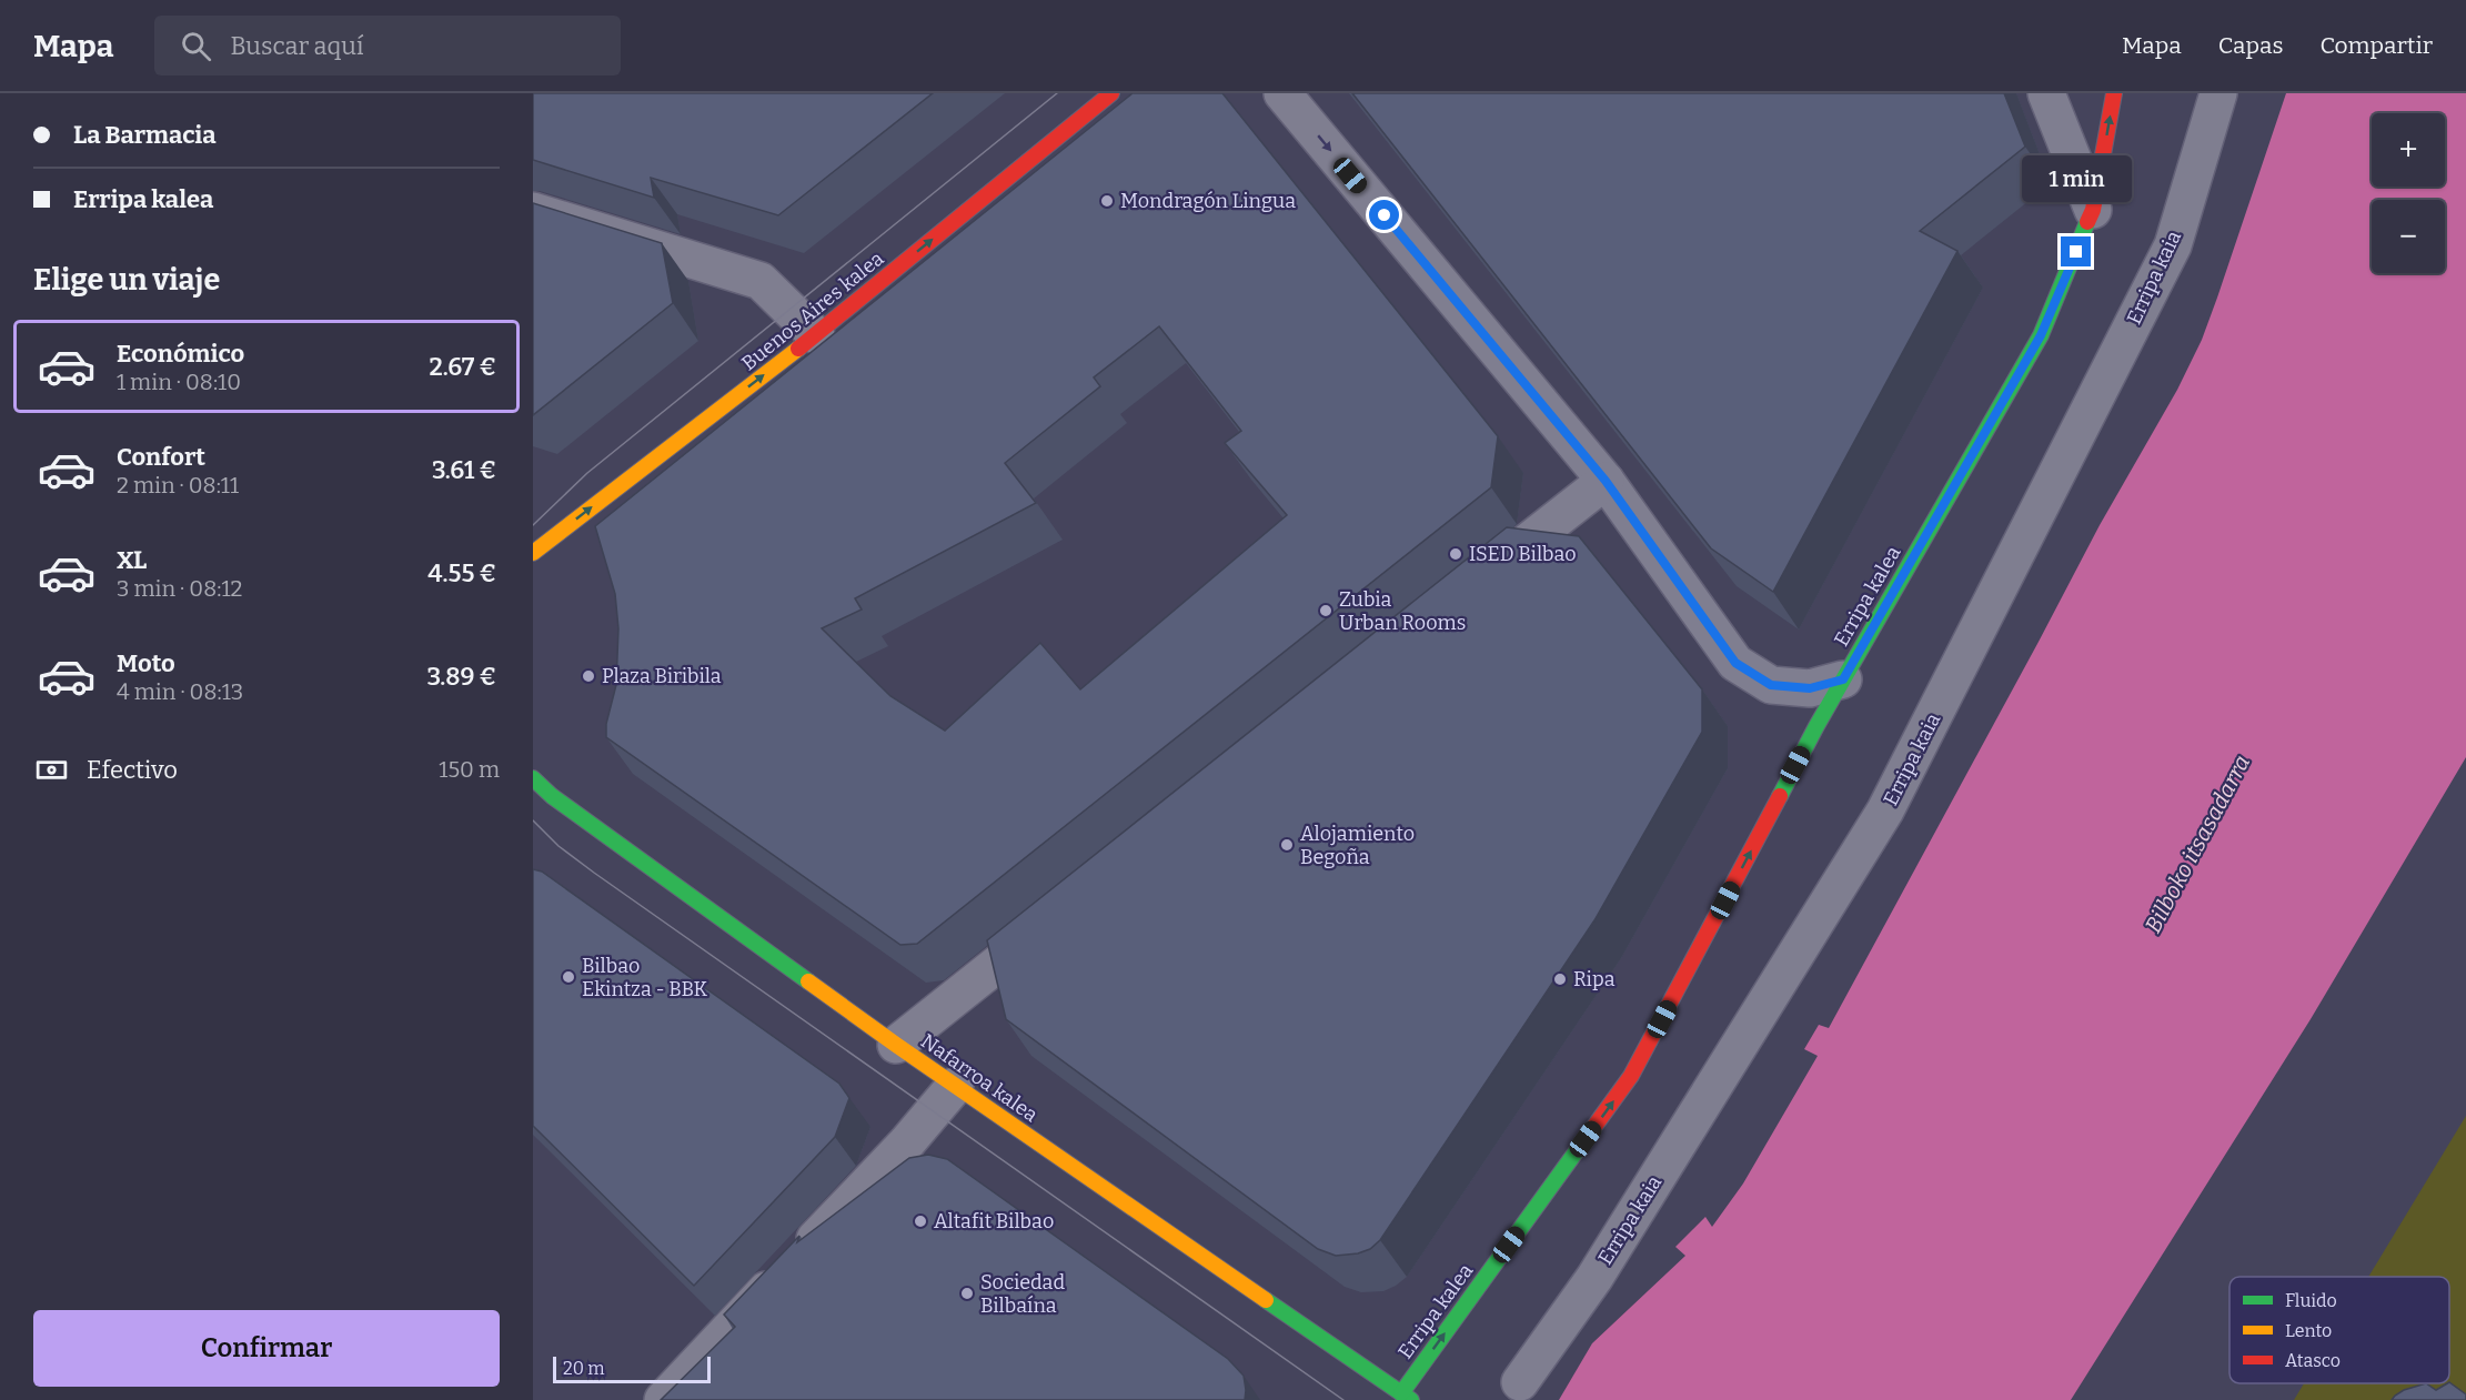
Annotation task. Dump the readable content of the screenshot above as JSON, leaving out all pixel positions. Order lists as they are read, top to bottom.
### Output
{
  "streets": {
    "street": [
      "Erripa kaia",
      "Buenos Aires kalea",
      "Erripa kalea",
      "Nafarroa kalea"
    ]
  },
  "crossings": [
    ["Erripa kalea", "Nafarroa kalea"]
  ],
  "one_way": ["Buenos Aires kalea", "Erripa kalea"],
  "water": ["Bilboko itsasadarra"],
  "places": [
    "Mondragón Lingua",
    "ISED Bilbao",
    "Zubia Urban Rooms",
    "Plaza Biribila",
    "Alojamiento Begoña",
    "Bilbao Ekintza - BBK",
    "Ripa",
    "Altafit Bilbao",
    "Sociedad Bilbaína"
  ],
  "legend": ["Fluido", "Lento", "Atasco"],
  "scale_bar": "20 m",
  "page": {
    "header": "Mapa",
    "search": "Buscar aquí",
    "nav": ["Mapa", "Capas", "Compartir"],
    "banner": ["La Barmacia", "Erripa kalea"],
    "map_buttons": ["+", "−"],
    "bubble": "1 min",
    "heading": "Elige un viaje",
    "list": [
      {
        "name": "Económico",
        "note": "1 min · 08:10",
        "value": "2.67 €"
      },
      {
        "name": "Confort",
        "note": "2 min · 08:11",
        "value": "3.61 €"
      },
      {
        "name": "XL",
        "note": "3 min · 08:12",
        "value": "4.55 €"
      },
      {
        "name": "Moto",
        "note": "4 min · 08:13",
        "value": "3.89 €"
      }
    ],
    "pay": ["Efectivo", "150 m"],
    "buttons": "Confirmar",
    "scale": "20 m"
  }
}
